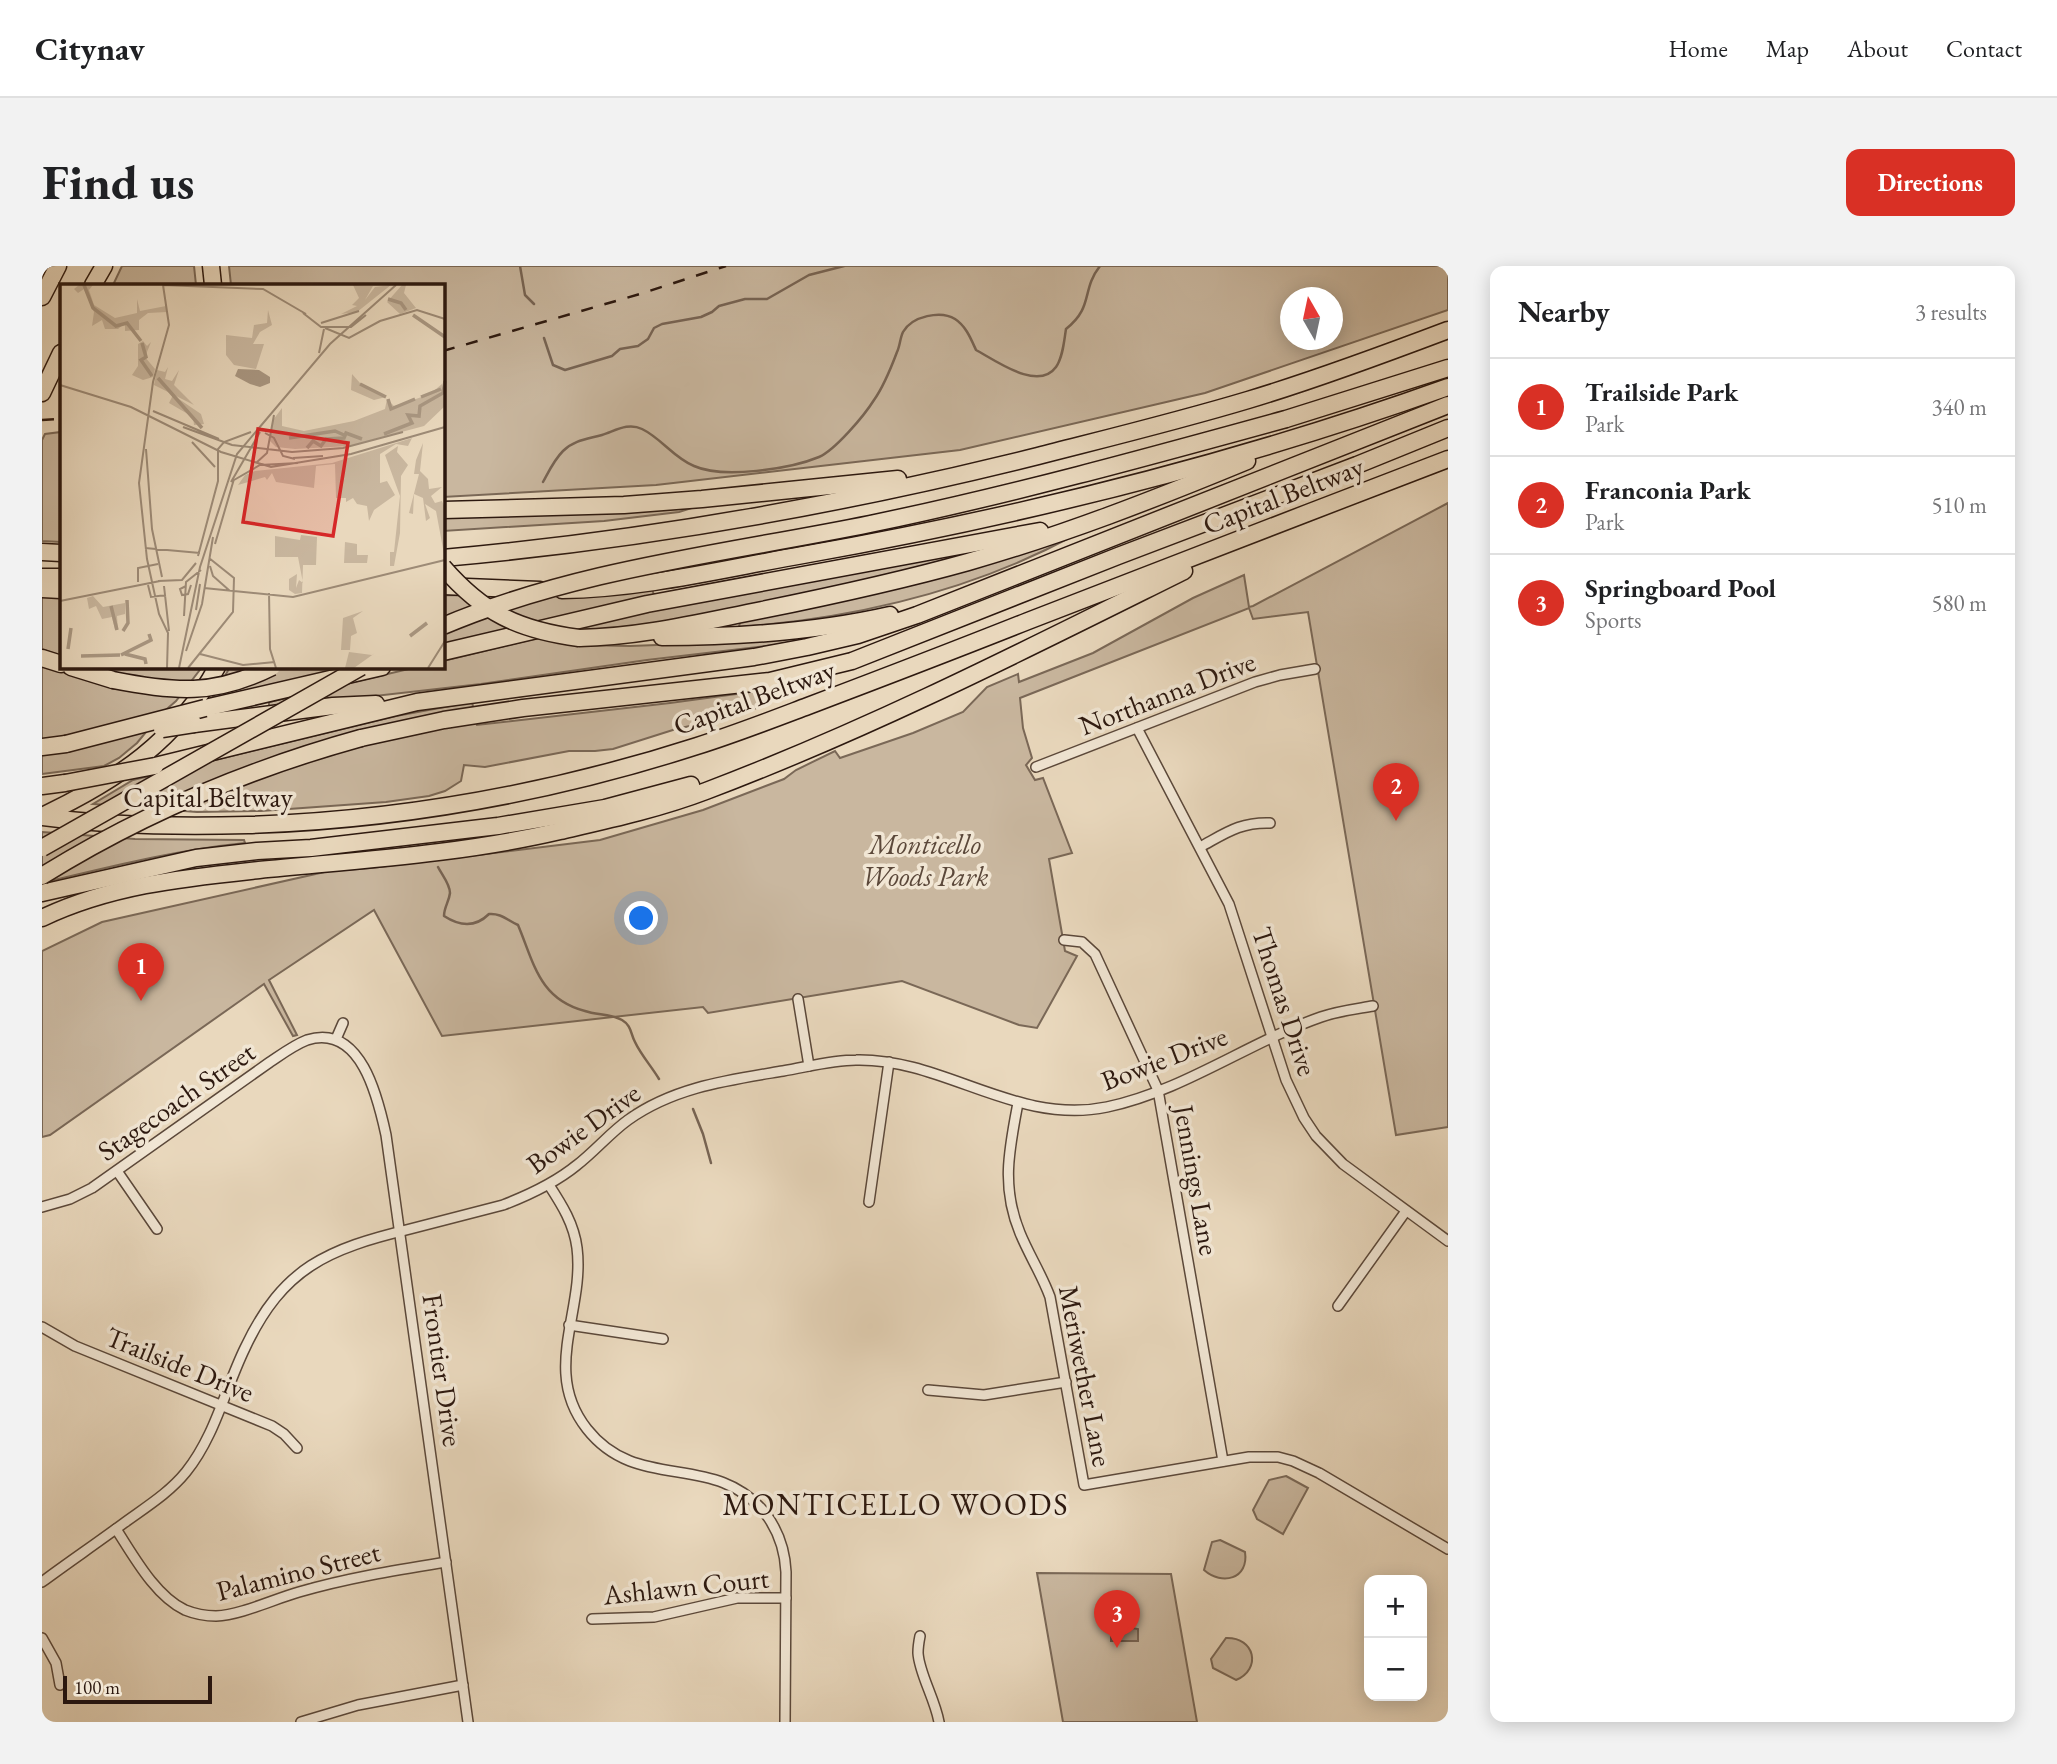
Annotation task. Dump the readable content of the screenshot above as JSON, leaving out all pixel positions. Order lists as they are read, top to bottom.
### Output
{
  "streets": {
    "highway": ["Capital Beltway"],
    "street": [
      "Northanna Drive",
      "Thomas Drive",
      "Bowie Drive",
      "Stagecoach Street",
      "Jennings Lane",
      "Trailside Drive",
      "Frontier Drive",
      "Meriwether Lane",
      "Palamino Street",
      "Ashlawn Court"
    ]
  },
  "crossings": [
    ["Northanna Drive", "Thomas Drive"],
    ["Thomas Drive", "Bowie Drive"],
    ["Bowie Drive", "Jennings Lane"],
    ["Bowie Drive", "Trailside Drive"],
    ["Bowie Drive", "Frontier Drive"],
    ["Bowie Drive", "Meriwether Lane"],
    ["Bowie Drive", "Palamino Street"],
    ["Stagecoach Street", "Frontier Drive"],
    ["Jennings Lane", "Meriwether Lane"],
    ["Frontier Drive", "Palamino Street"]
  ],
  "districts": ["MONTICELLO WOODS"],
  "parks": ["Monticello Woods Park"],
  "scale_bar": "100 m",
  "north": "top",
  "page": {
    "header": "Citynav",
    "nav": [
      "Home",
      "Map",
      "About",
      "Contact"
    ],
    "buttons": "Directions",
    "title": "Find us",
    "heading": ["Nearby", "3 results"],
    "list": [
      {
        "mark": "1",
        "name": "Trailside Park",
        "note": "Park",
        "value": "340 m"
      },
      {
        "mark": "2",
        "name": "Franconia Park",
        "note": "Park",
        "value": "510 m"
      },
      {
        "mark": "3",
        "name": "Springboard Pool",
        "note": "Sports",
        "value": "580 m"
      }
    ],
    "pins": ["2", "1", "3"],
    "map_buttons": ["+", "−"],
    "scale": "100 m"
  }
}
